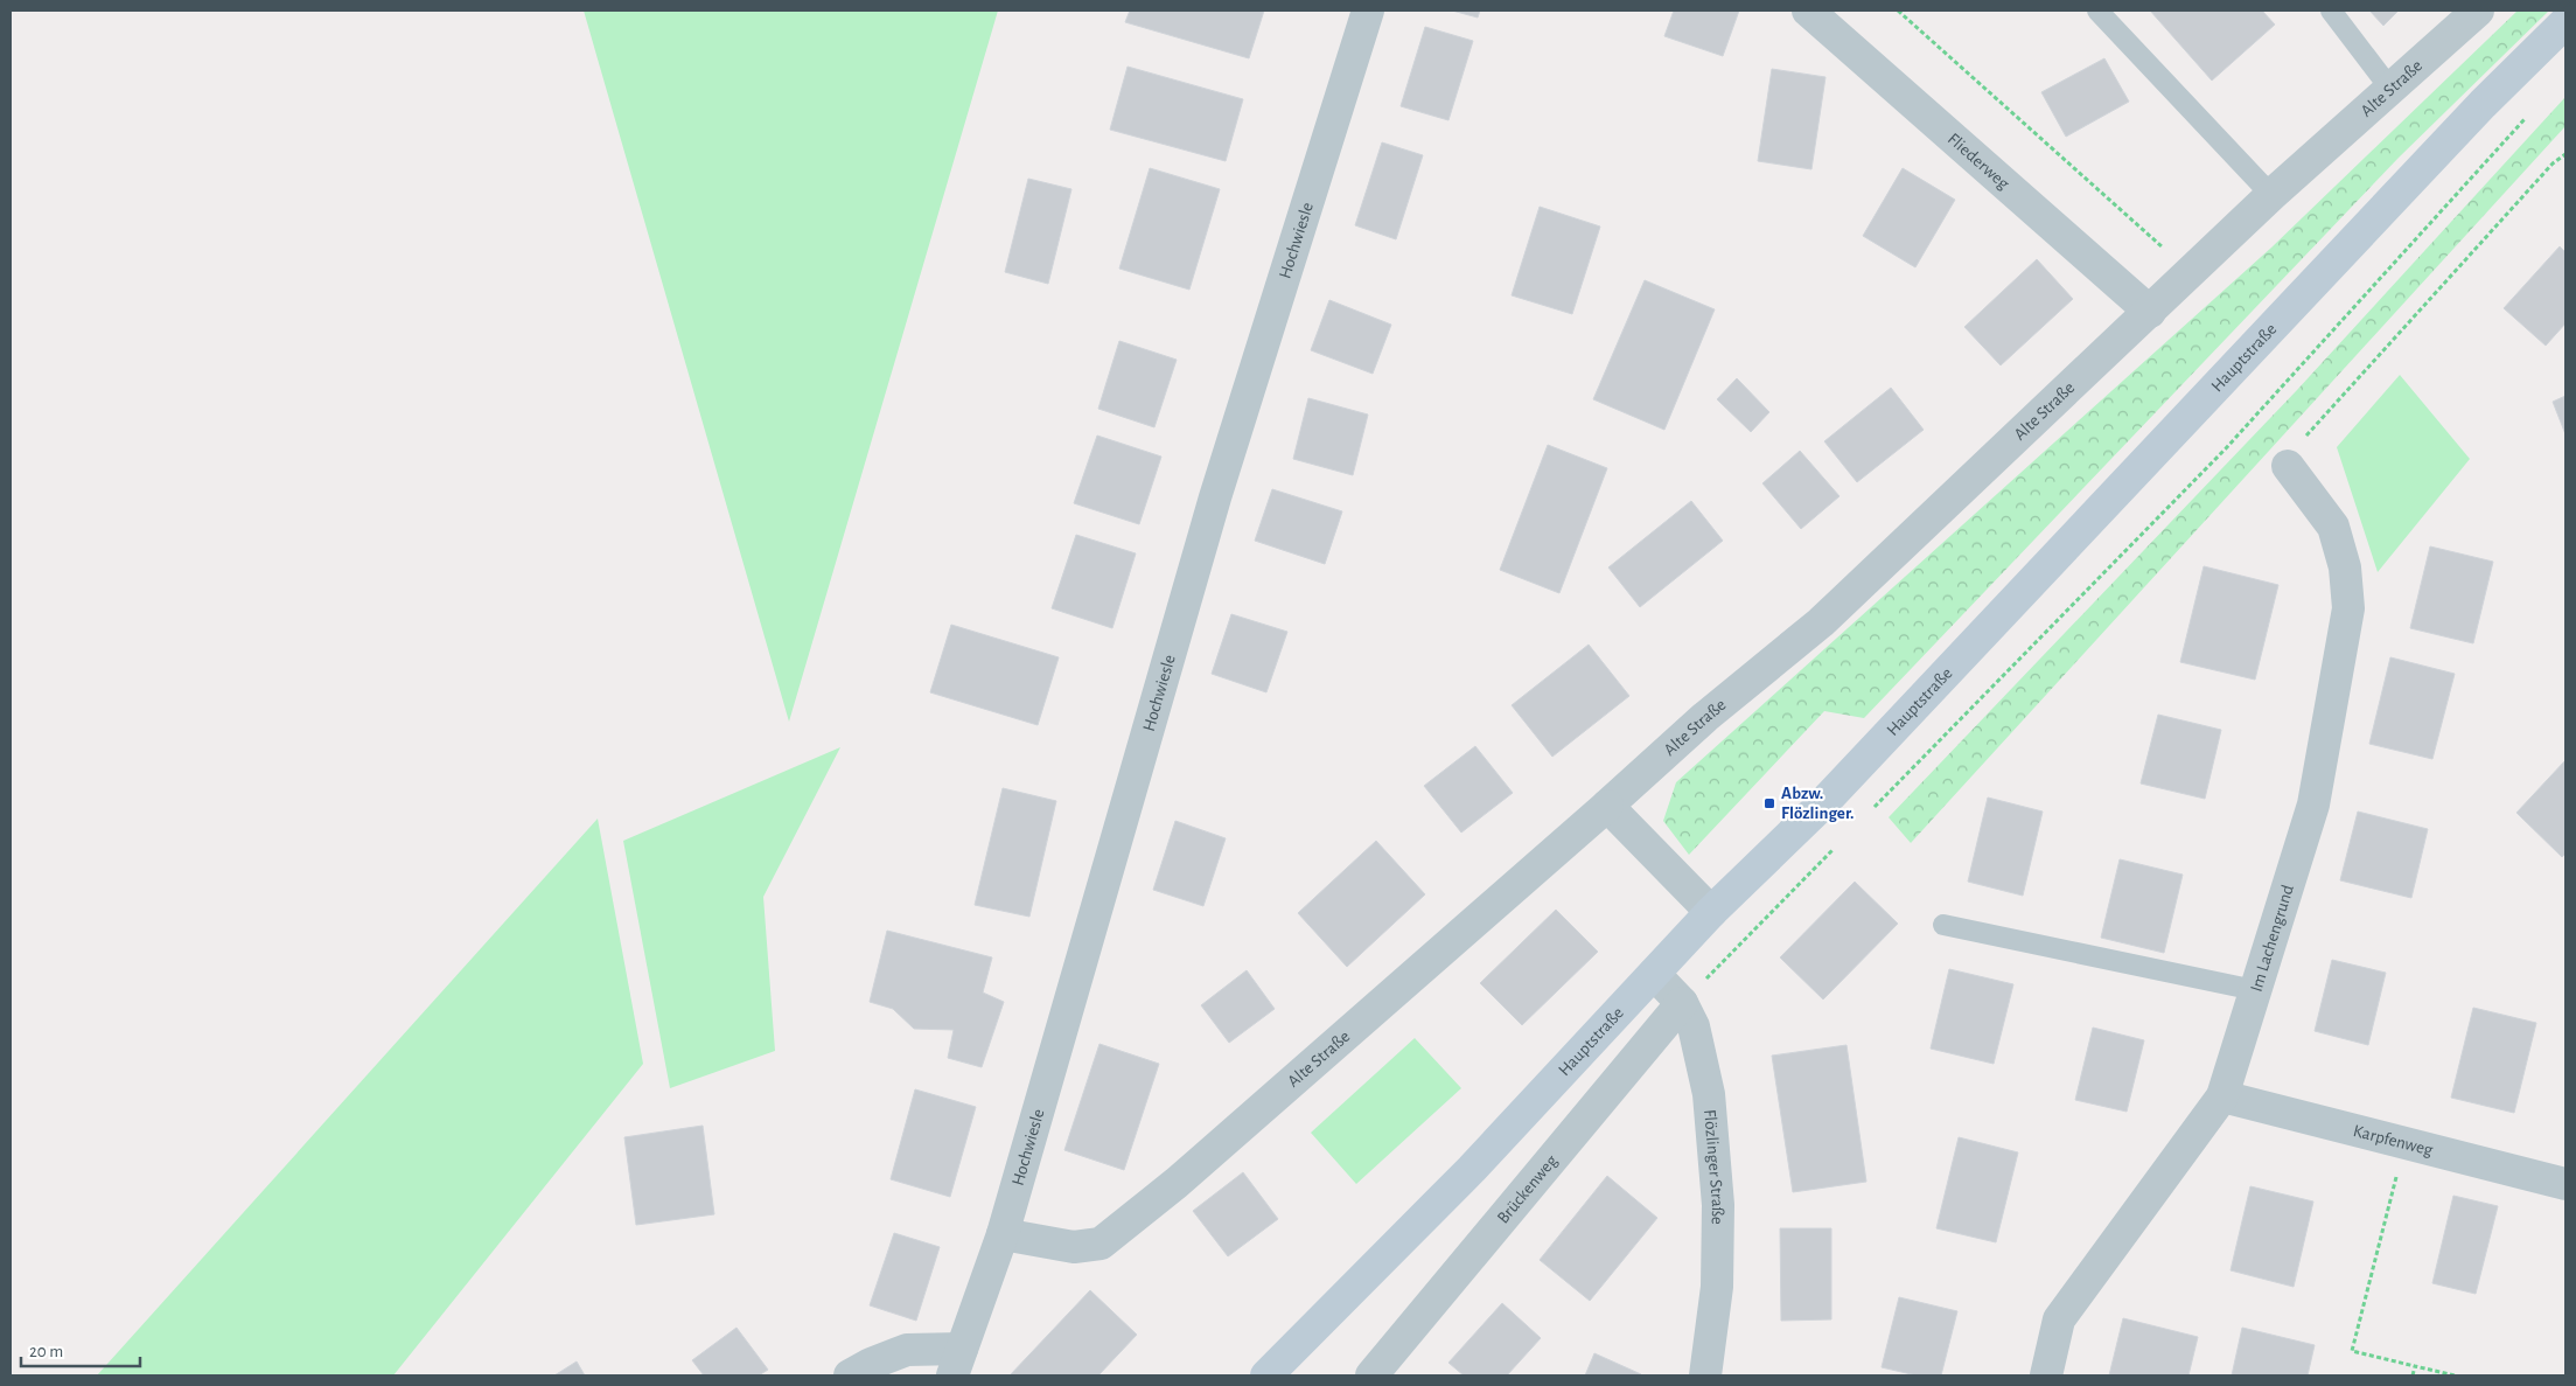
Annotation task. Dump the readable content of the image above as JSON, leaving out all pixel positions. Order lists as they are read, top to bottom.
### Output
{
  "streets": {
    "street": [
      "Alte Straße",
      "Fliederweg",
      "Hochwiesle",
      "Hauptstraße",
      "Im Lachengrund",
      "Karpfenweg",
      "Flözlinger Straße",
      "Brückenweg"
    ]
  },
  "crossings": [
    ["Alte Straße", "Fliederweg"],
    ["Alte Straße", "Hochwiesle"],
    ["Hauptstraße", "Flözlinger Straße"],
    ["Im Lachengrund", "Karpfenweg"],
    ["Flözlinger Straße", "Brückenweg"]
  ],
  "places": {
    "transit": ["Abzw. Flözlinger."]
  },
  "scale_bar": "20 m"
}
